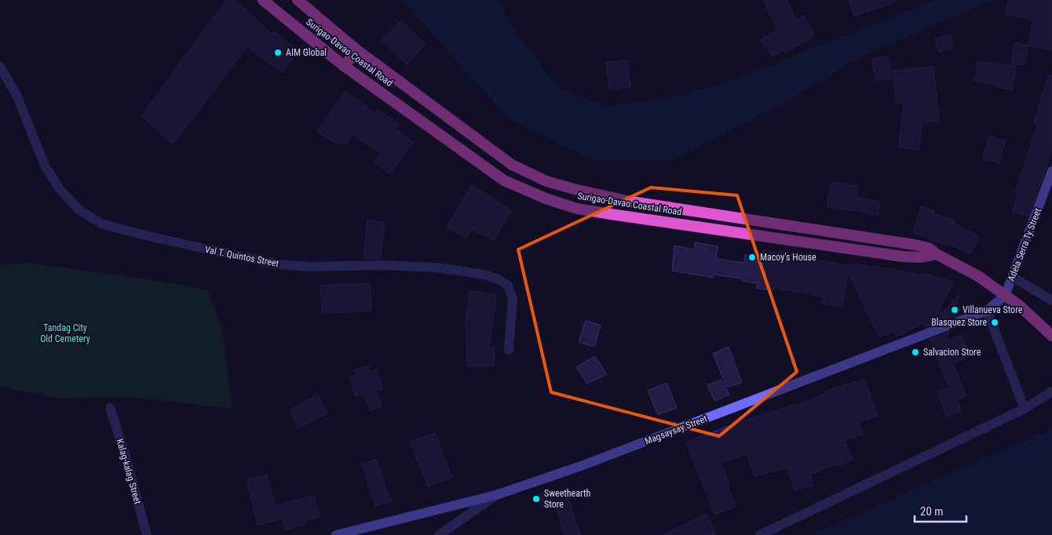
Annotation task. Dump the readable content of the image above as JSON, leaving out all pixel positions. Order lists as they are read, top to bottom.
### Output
{
  "streets": {
    "highway": ["Surigao-Davao Coastal Road"],
    "main road": ["Adela Serra Ty Street", "Magsaysay Street"],
    "street": ["Val T. Quintos Street", "Kalag-kalag Street"]
  },
  "crossings": [
    ["Surigao-Davao Coastal Road", "Adela Serra Ty Street"],
    ["Surigao-Davao Coastal Road", "Magsaysay Street"],
    ["Adela Serra Ty Street", "Magsaysay Street"]
  ],
  "parks": ["Tandag City Old Cemetery"],
  "places": [
    "AIM Global",
    "Macoy's House",
    "Villanueva Store",
    "Blasquez Store",
    "Salvacion Store",
    "Sweethearth Store"
  ],
  "scale_bar": "20 m"
}
